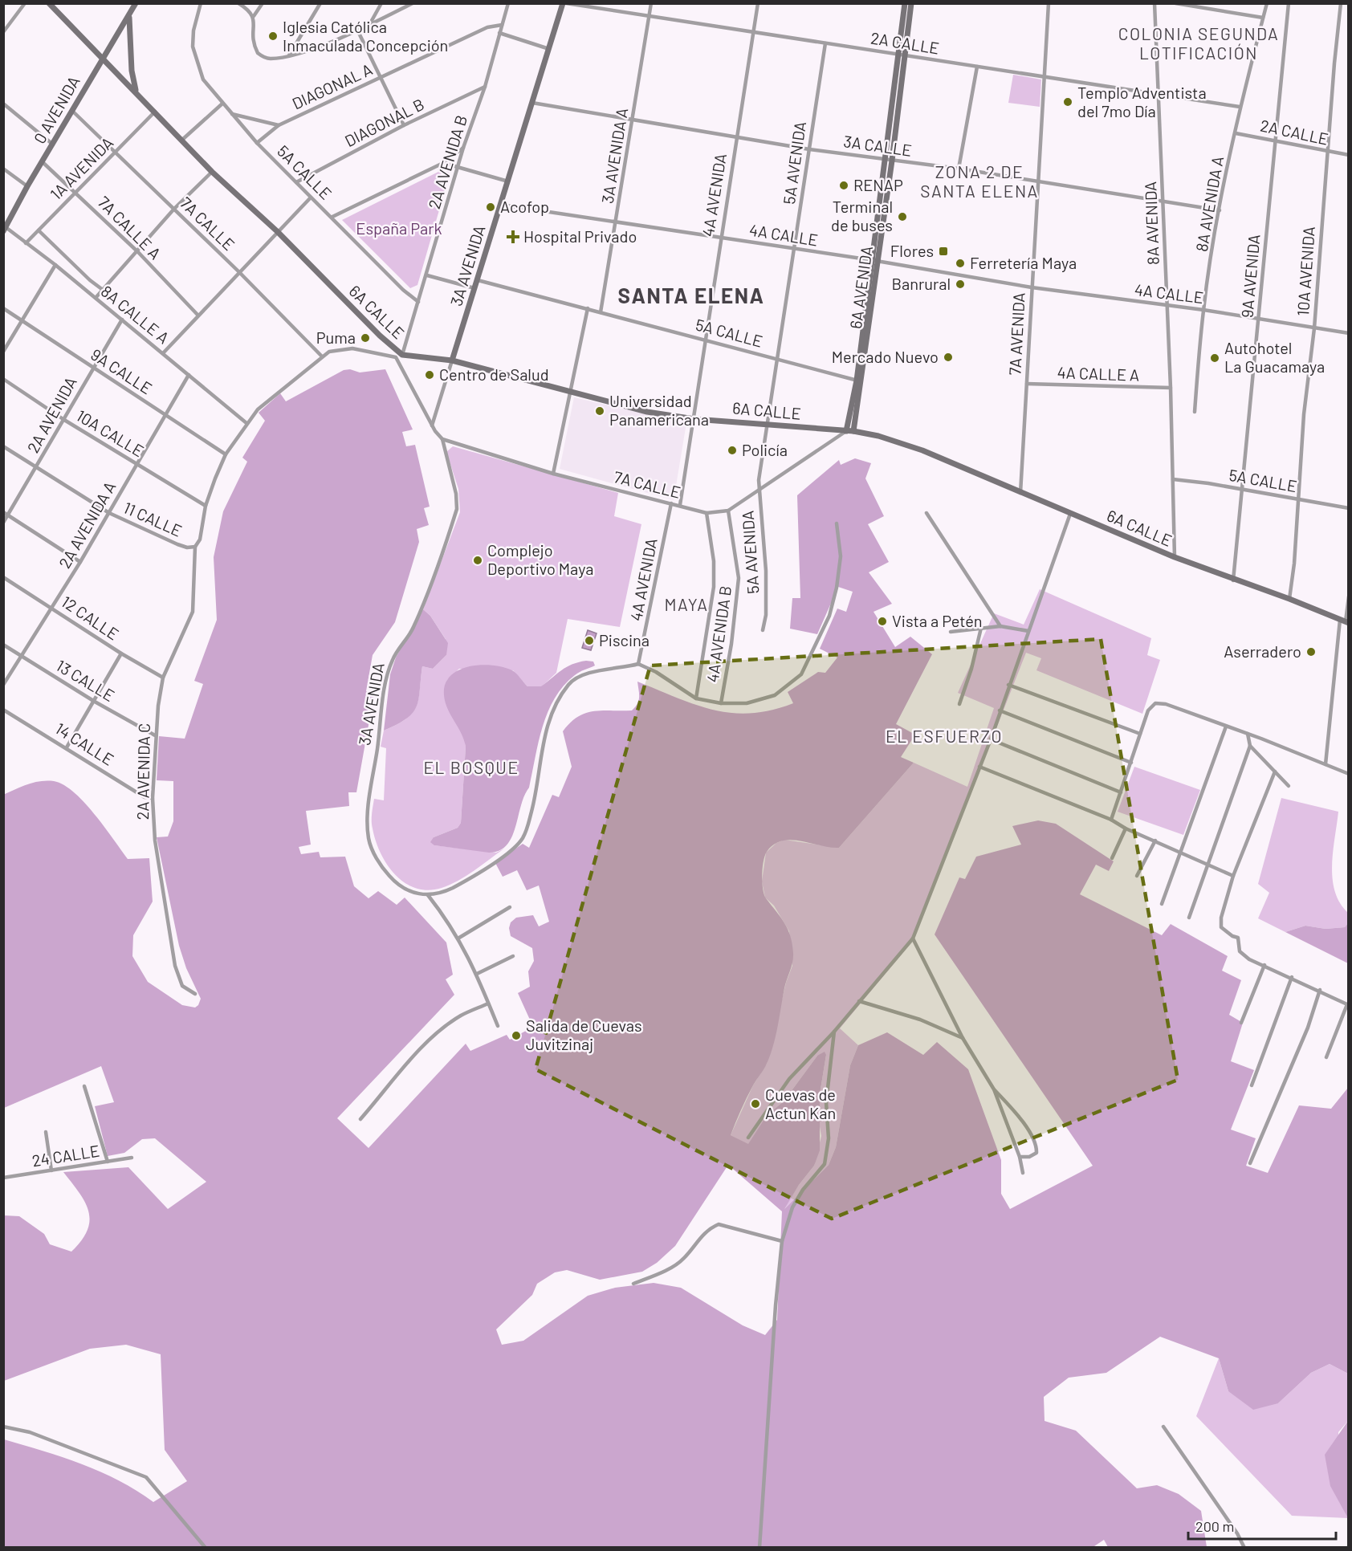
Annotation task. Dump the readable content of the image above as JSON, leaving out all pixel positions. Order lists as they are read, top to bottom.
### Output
{
  "streets": {
    "main road": [
      "0 AVENIDA",
      "3A AVENIDA",
      "6A AVENIDA",
      "6A CALLE"
    ],
    "street": [
      "2A CALLE",
      "DIAGONAL A",
      "DIAGONAL B",
      "3A CALLE",
      "3A AVENIDA A",
      "2A AVENIDA B",
      "5A AVENIDA",
      "1A AVENIDA",
      "5A CALLE",
      "4A AVENIDA",
      "8A AVENIDA A",
      "8A AVENIDA",
      "7A CALLE",
      "7A CALLE A",
      "4A CALLE",
      "10A AVENIDA",
      "9A AVENIDA",
      "8A CALLE A",
      "7A AVENIDA",
      "9A CALLE",
      "4A CALLE A",
      "2A AVENIDA",
      "10A CALLE",
      "11 CALLE",
      "2A AVENIDA A",
      "12 CALLE",
      "4A AVENIDA B",
      "13 CALLE",
      "14 CALLE",
      "2A AVENIDA C",
      "24 CALLE"
    ]
  },
  "crossings": [
    ["2A CALLE", "3A AVENIDA A"],
    ["2A CALLE", "5A AVENIDA"],
    ["2A CALLE", "4A AVENIDA"],
    ["2A CALLE", "8A AVENIDA A"],
    ["2A CALLE", "8A AVENIDA"],
    ["2A CALLE", "3A AVENIDA"],
    ["2A CALLE", "10A AVENIDA"],
    ["2A CALLE", "9A AVENIDA"],
    ["2A CALLE", "6A AVENIDA"],
    ["2A CALLE", "7A AVENIDA"],
    ["DIAGONAL A", "2A AVENIDA B"],
    ["DIAGONAL A", "5A CALLE"],
    ["0 AVENIDA", "7A CALLE"],
    ["0 AVENIDA", "7A CALLE A"],
    ["0 AVENIDA", "6A CALLE"],
    ["0 AVENIDA", "8A CALLE A"],
    ["DIAGONAL B", "2A AVENIDA B"],
    ["DIAGONAL B", "5A CALLE"],
    ["3A CALLE", "3A AVENIDA A"],
    ["3A CALLE", "5A AVENIDA"],
    ["3A CALLE", "4A AVENIDA"],
    ["3A CALLE", "8A AVENIDA A"],
    ["3A CALLE", "8A AVENIDA"],
    ["3A CALLE", "3A AVENIDA"],
    ["3A CALLE", "6A AVENIDA"],
    ["3A CALLE", "7A AVENIDA"],
    ["3A AVENIDA A", "5A CALLE"],
    ["3A AVENIDA A", "4A CALLE"],
    ["2A AVENIDA B", "5A CALLE"],
    ["2A AVENIDA B", "6A CALLE"],
    ["5A AVENIDA", "5A CALLE"],
    ["5A AVENIDA", "7A CALLE"],
    ["5A AVENIDA", "4A CALLE"],
    ["5A AVENIDA", "6A CALLE"],
    ["1A AVENIDA", "7A CALLE"],
    ["1A AVENIDA", "7A CALLE A"],
    ["1A AVENIDA", "6A CALLE"],
    ["1A AVENIDA", "8A CALLE A"],
    ["5A CALLE", "4A AVENIDA"],
    ["5A CALLE", "8A AVENIDA"],
    ["5A CALLE", "3A AVENIDA"],
    ["5A CALLE", "10A AVENIDA"],
    ["5A CALLE", "9A AVENIDA"],
    ["5A CALLE", "6A AVENIDA"],
    ["4A AVENIDA", "7A CALLE"],
    ["4A AVENIDA", "4A CALLE"],
    ["4A AVENIDA", "3A AVENIDA"],
    ["4A AVENIDA", "6A CALLE"],
    ["8A AVENIDA A", "4A CALLE"],
    ["8A AVENIDA", "4A CALLE"],
    ["8A AVENIDA", "6A CALLE"],
    ["8A AVENIDA", "4A CALLE A"],
    ["7A CALLE", "3A AVENIDA"],
    ["7A CALLE", "6A AVENIDA"],
    ["7A CALLE", "6A CALLE"],
    ["7A CALLE", "4A AVENIDA B"],
    ["7A CALLE", "2A AVENIDA C"],
    ["4A CALLE", "3A AVENIDA"],
    ["4A CALLE", "10A AVENIDA"],
    ["4A CALLE", "9A AVENIDA"],
    ["4A CALLE", "6A AVENIDA"],
    ["4A CALLE", "7A AVENIDA"],
    ["3A AVENIDA", "6A CALLE"],
    ["3A AVENIDA", "2A AVENIDA C"],
    ["10A AVENIDA", "6A CALLE"],
    ["9A AVENIDA", "6A CALLE"],
    ["6A AVENIDA", "6A CALLE"],
    ["6A CALLE", "7A AVENIDA"],
    ["8A CALLE A", "2A AVENIDA"],
    ["8A CALLE A", "2A AVENIDA A"],
    ["8A CALLE A", "2A AVENIDA C"],
    ["7A AVENIDA", "4A CALLE A"],
    ["9A CALLE", "2A AVENIDA"],
    ["9A CALLE", "2A AVENIDA A"],
    ["9A CALLE", "2A AVENIDA C"],
    ["2A AVENIDA", "10A CALLE"],
    ["2A AVENIDA", "11 CALLE"],
    ["10A CALLE", "2A AVENIDA A"],
    ["10A CALLE", "2A AVENIDA C"],
    ["11 CALLE", "2A AVENIDA A"],
    ["11 CALLE", "2A AVENIDA C"],
    ["2A AVENIDA A", "12 CALLE"],
    ["2A AVENIDA A", "13 CALLE"],
    ["12 CALLE", "2A AVENIDA C"],
    ["13 CALLE", "2A AVENIDA C"],
    ["14 CALLE", "2A AVENIDA C"]
  ],
  "districts": [
    "COLONIA SEGUNDA LOTIFICACIÓN",
    "ZONA 2 DE SANTA ELENA",
    "SANTA ELENA",
    "MAYA",
    "EL ESFUERZO",
    "EL BOSQUE"
  ],
  "parks": ["España Park"],
  "places": {
    "other": [
      "Iglesia Católica Inmaculada Concepción",
      "Templo Adventista del 7mo Día",
      "RENAP",
      "Acofop",
      "Terminal de buses",
      "Ferretería Maya",
      "Banrural",
      "Puma",
      "Mercado Nuevo",
      "Autohotel La Guacamaya",
      "Centro de Salud",
      "Universidad Panamericana",
      "Policía",
      "Complejo Deportivo Maya",
      "Vista a Petén",
      "Piscina",
      "Aserradero",
      "Salida de Cuevas Juvitzinaj",
      "Cuevas de Actun Kan"
    ],
    "health": ["Hospital Privado"],
    "transit": ["Flores"]
  },
  "scale_bar": "200 m"
}
